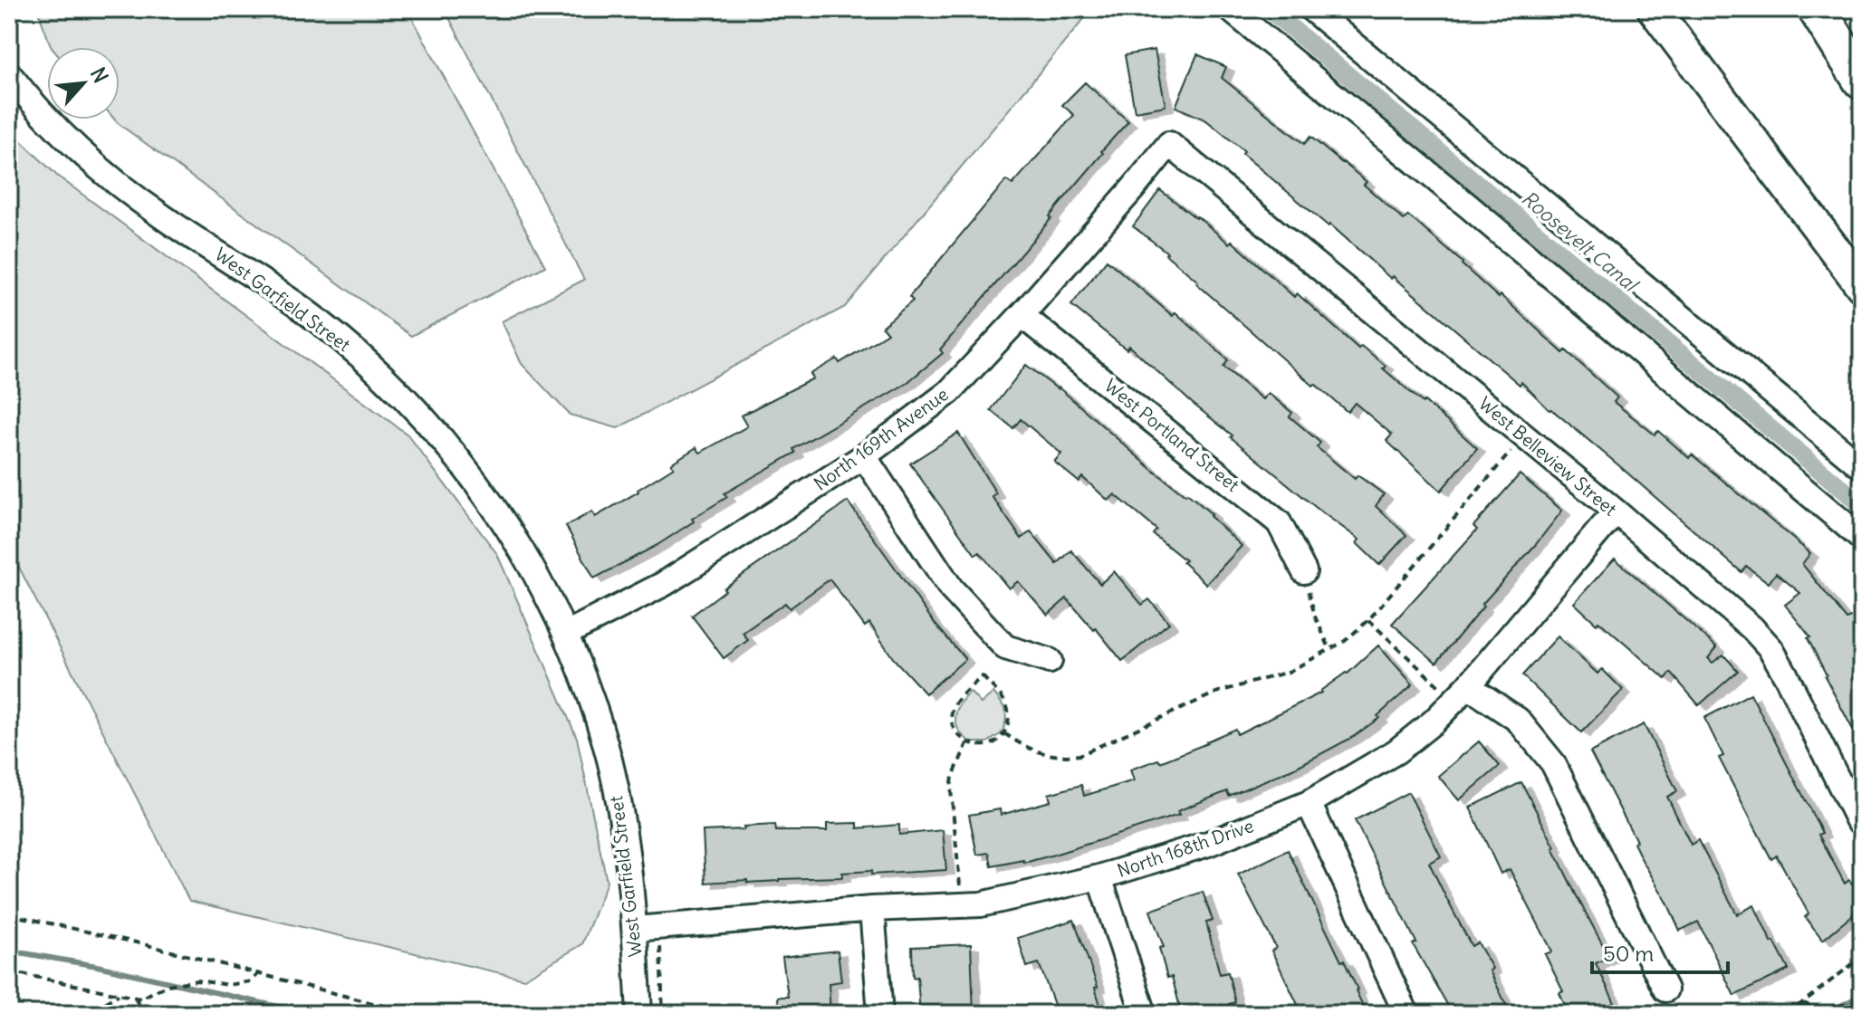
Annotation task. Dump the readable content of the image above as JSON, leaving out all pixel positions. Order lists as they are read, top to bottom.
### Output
{
  "streets": {
    "street": [
      "West Garfield Street",
      "West Portland Street",
      "North 169th Avenue",
      "West Belleview Street",
      "North 168th Drive"
    ]
  },
  "crossings": [
    ["West Garfield Street", "North 169th Avenue"],
    ["West Garfield Street", "North 168th Drive"],
    ["West Portland Street", "North 169th Avenue"],
    ["North 169th Avenue", "West Belleview Street"],
    ["West Belleview Street", "North 168th Drive"]
  ],
  "water": ["Roosevelt Canal"],
  "scale_bar": "50 m",
  "north": "top right"
}
